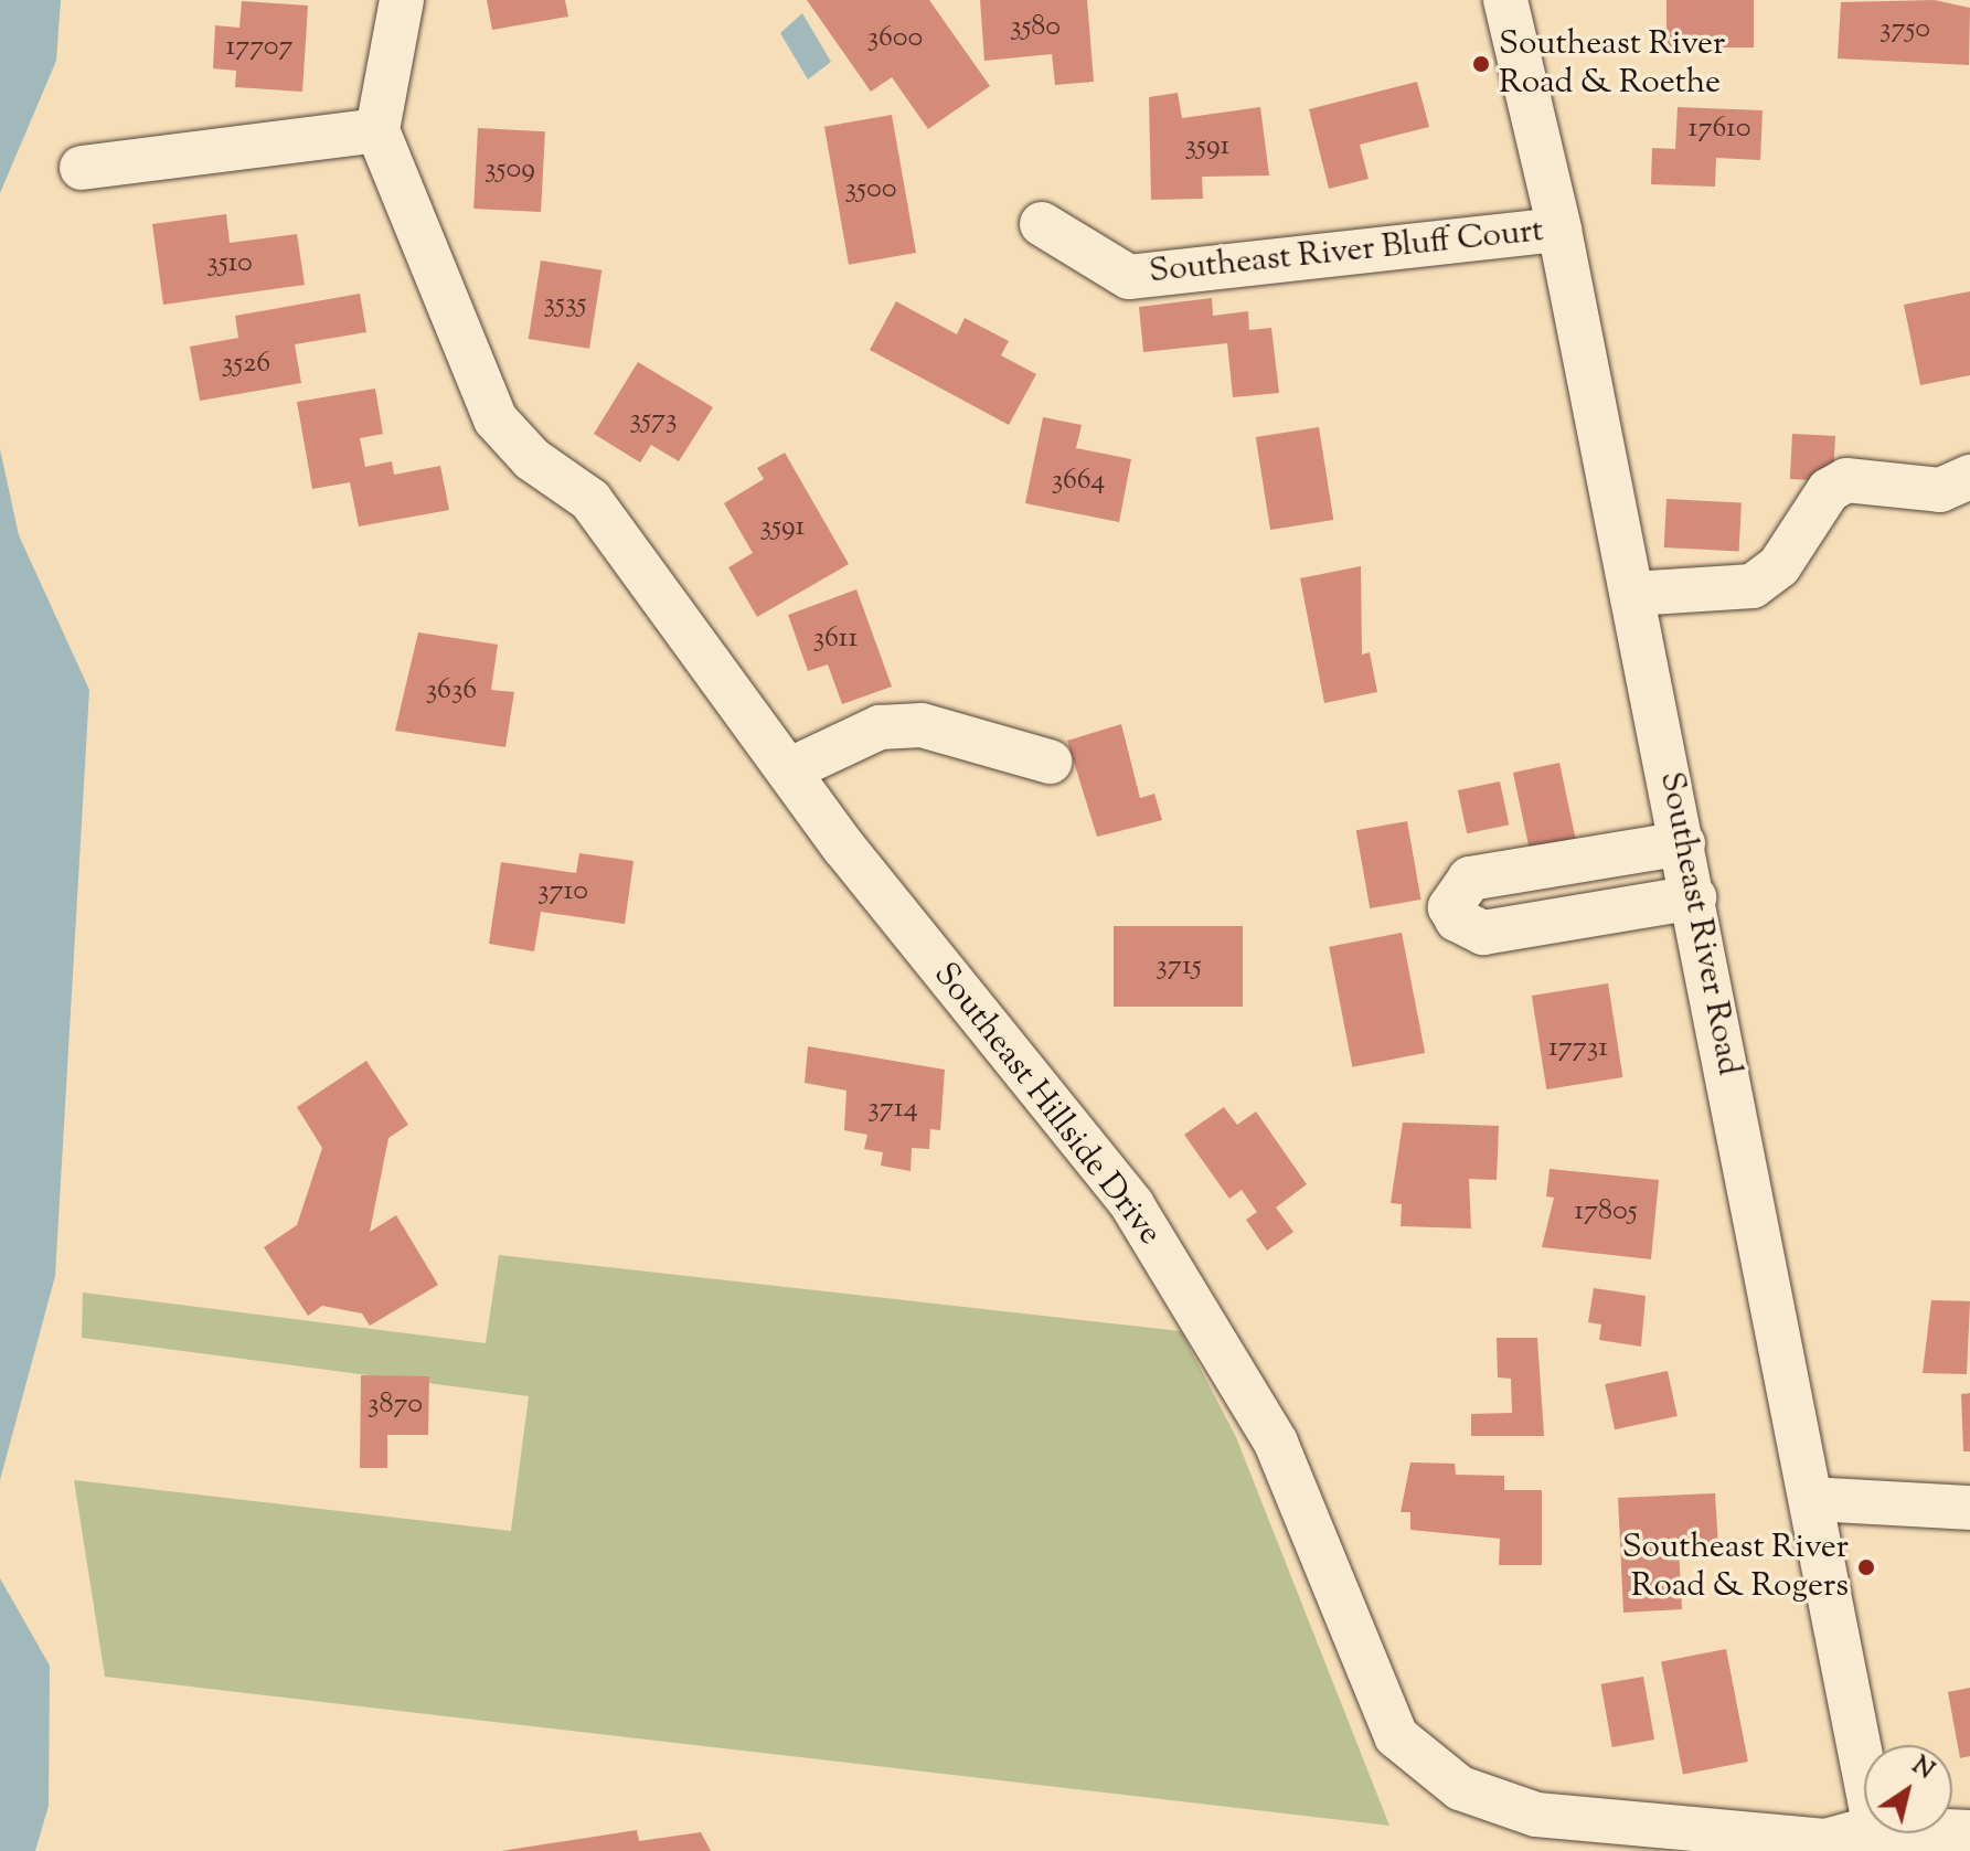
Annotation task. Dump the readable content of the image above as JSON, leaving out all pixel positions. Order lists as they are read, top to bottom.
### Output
{
  "streets": {
    "street": ["Southeast River Bluff Court", "Southeast River Road", "Southeast Hillside Drive"]
  },
  "crossings": [
    ["Southeast River Bluff Court", "Southeast River Road"],
    ["Southeast River Road", "Southeast Hillside Drive"]
  ],
  "places": ["Southeast River Road & Roethe", "Southeast River Road & Rogers"],
  "house_numbers": [
    "3580",
    "3750",
    "3600",
    "17707",
    "17610",
    "3591",
    "3509",
    "3500",
    "3510",
    "3535",
    "3526",
    "3573",
    "3664",
    "3591",
    "3611",
    "3636",
    "3710",
    "3715",
    "17731",
    "3714",
    "17805",
    "3870"
  ],
  "north": "top right"
}
